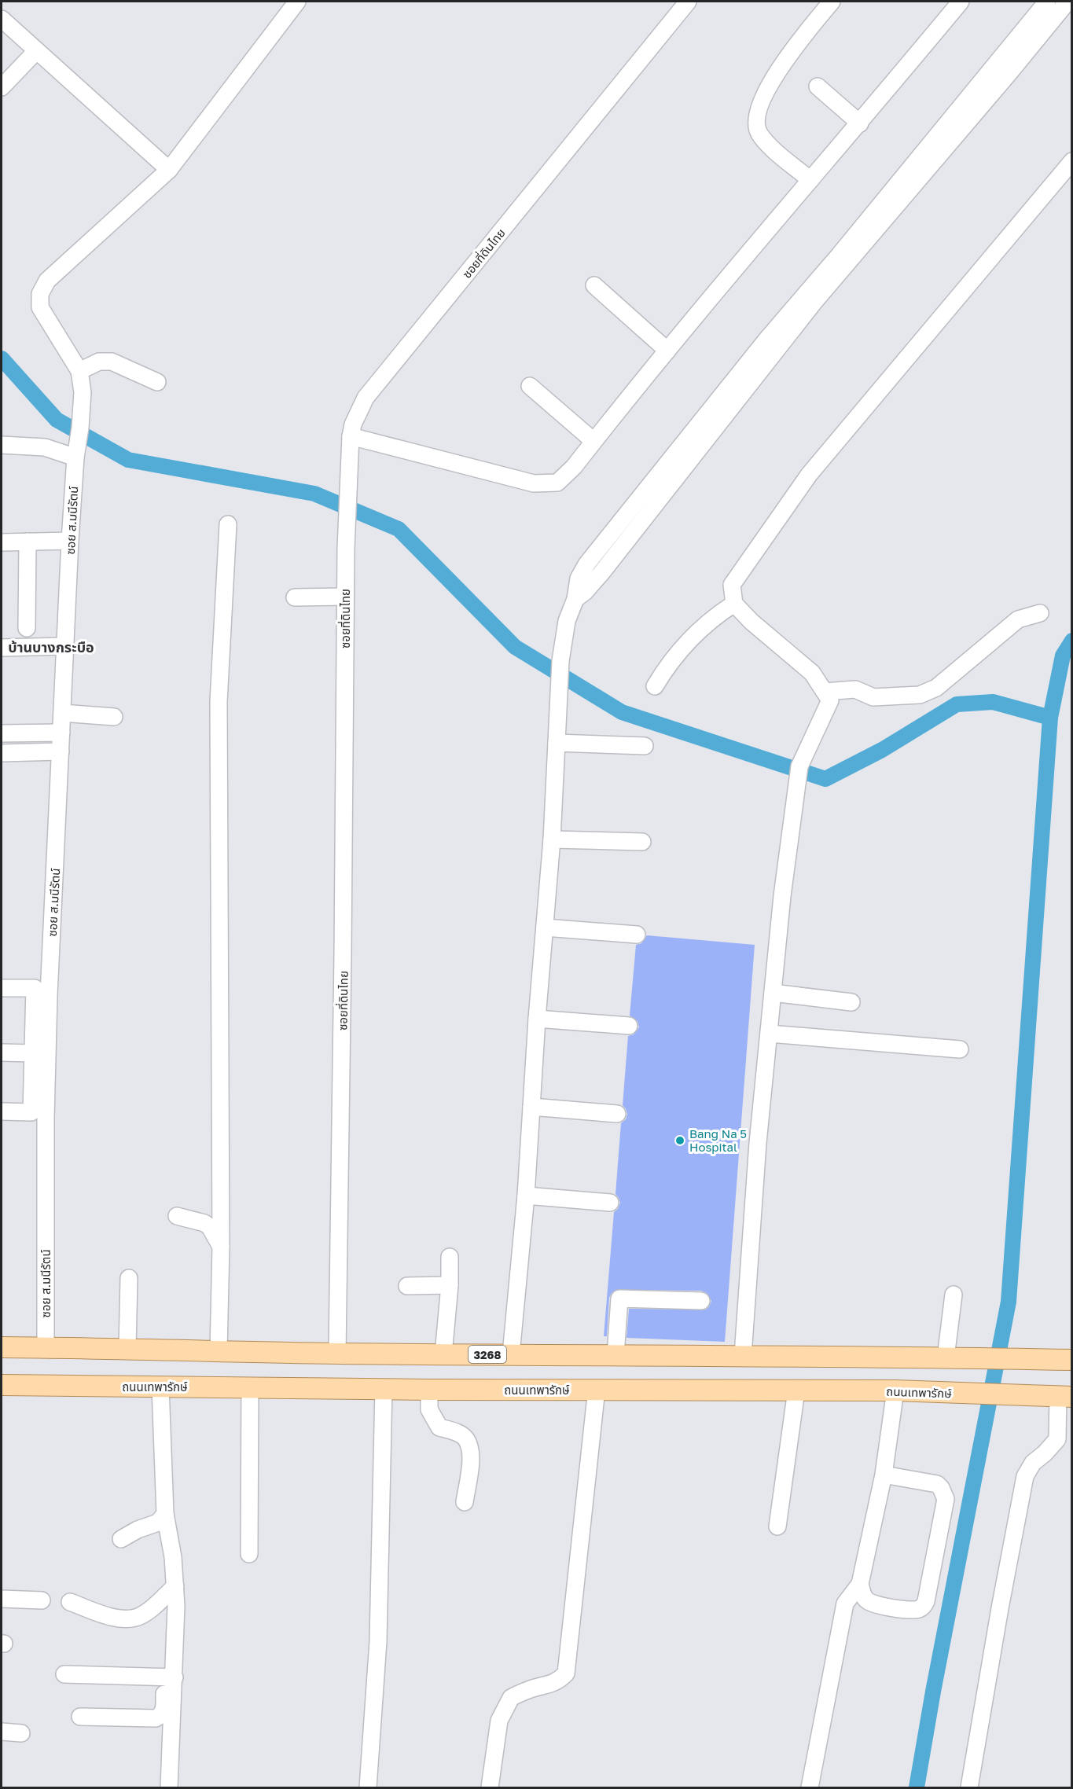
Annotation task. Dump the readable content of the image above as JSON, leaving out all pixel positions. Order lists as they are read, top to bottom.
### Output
{
  "streets": {
    "main road": ["3268", "ถนนเทพารักษ์"],
    "street": ["ซอยที่ดินไทย", "ซอย ส.มนีรัตน์"]
  },
  "crossings": [
    ["ซอยที่ดินไทย", "3268"],
    ["ซอย ส.มนีรัตน์", "3268"]
  ],
  "districts": ["บ้านบางกระบือ"],
  "places": ["Bang Na 5 Hospital"]
}
